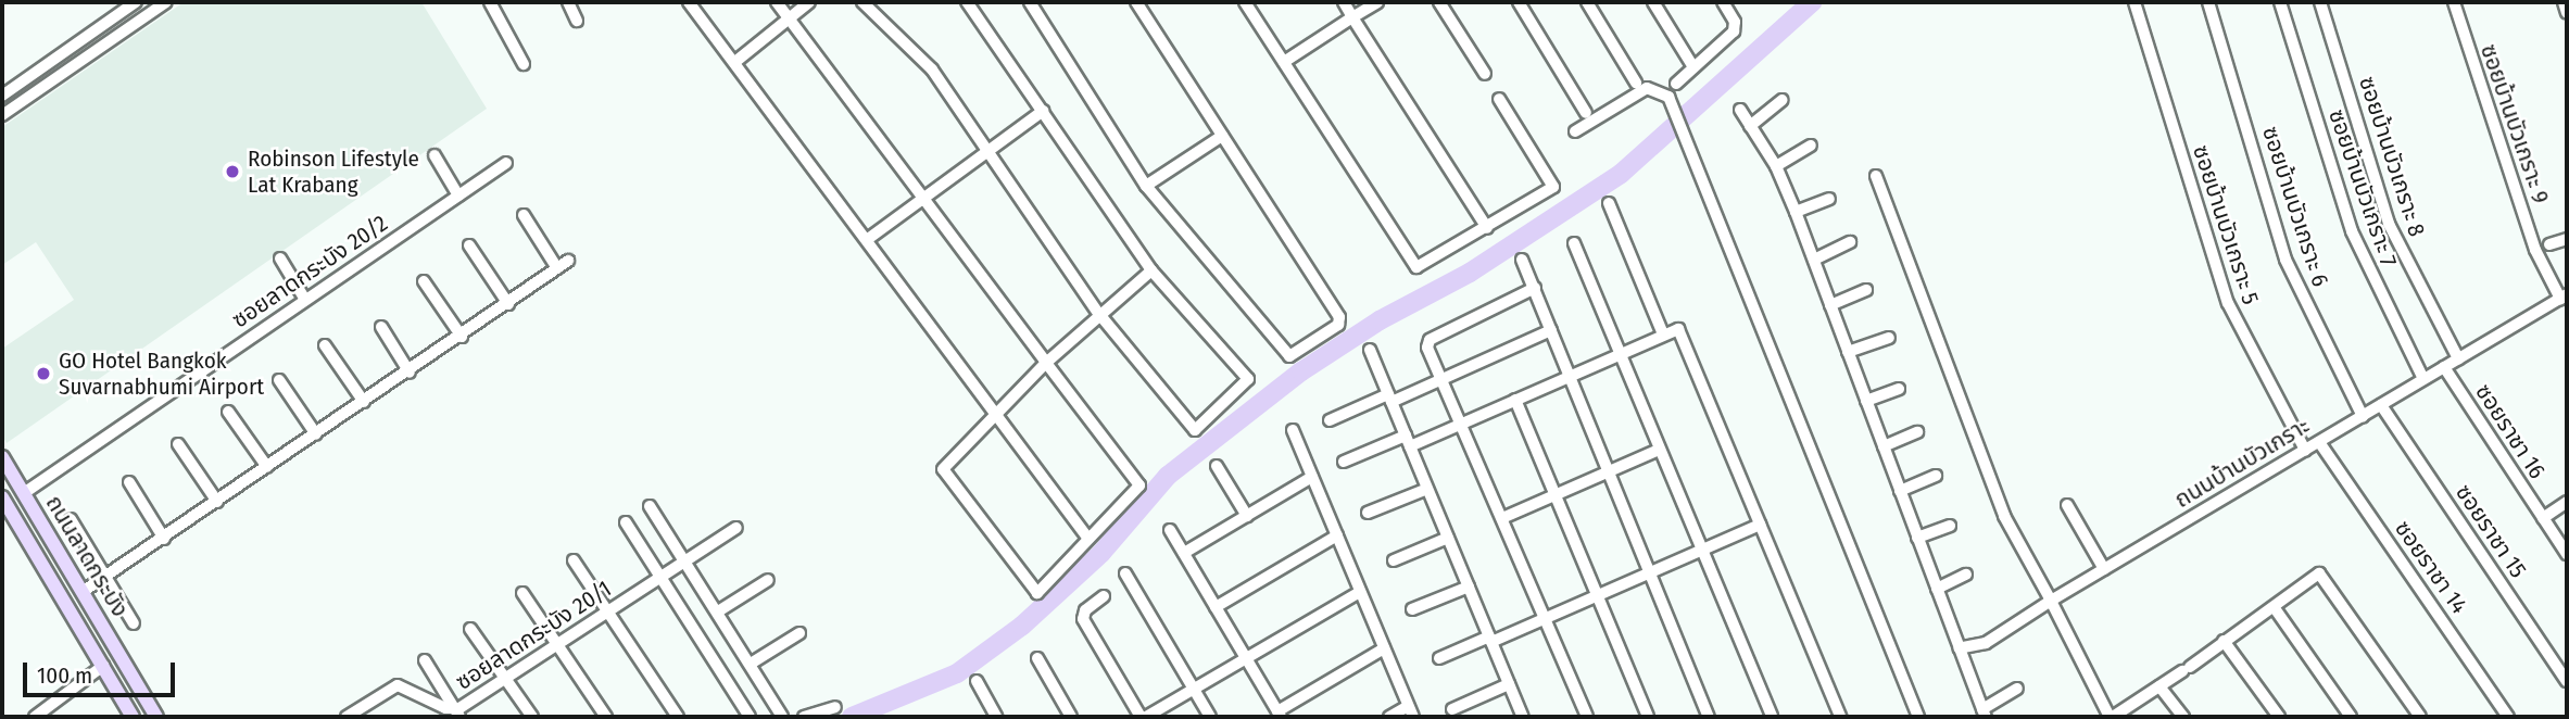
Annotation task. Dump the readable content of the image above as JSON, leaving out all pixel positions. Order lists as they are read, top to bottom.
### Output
{
  "streets": {
    "main road": ["ถนนลาดกระบัง"],
    "street": [
      "ซอยบ้านบัวเกราะ 9",
      "ซอยบ้านบัวเกราะ 8",
      "ซอยบ้านบัวเกราะ 7",
      "ซอยบ้านบัวเกราะ 6",
      "ซอยบ้านบัวเกราะ 5",
      "ซอยลาดกระบัง 20/2",
      "ซอยราชา 16",
      "ถนนบ้านบัวเกราะ",
      "ซอยราชา 15",
      "ซอยราชา 14",
      "ซอยลาดกระบัง 20/1"
    ]
  },
  "crossings": [
    ["ซอยบ้านบัวเกราะ 9", "ถนนบ้านบัวเกราะ"],
    ["ซอยบ้านบัวเกราะ 8", "ถนนบ้านบัวเกราะ"],
    ["ซอยบ้านบัวเกราะ 7", "ถนนบ้านบัวเกราะ"],
    ["ซอยบ้านบัวเกราะ 6", "ถนนบ้านบัวเกราะ"],
    ["ซอยบ้านบัวเกราะ 5", "ถนนบ้านบัวเกราะ"],
    ["ซอยลาดกระบัง 20/2", "ถนนลาดกระบัง"],
    ["ซอยราชา 16", "ถนนบ้านบัวเกราะ"],
    ["ถนนบ้านบัวเกราะ", "ซอยราชา 15"],
    ["ถนนบ้านบัวเกราะ", "ซอยราชา 14"]
  ],
  "places": ["Robinson Lifestyle Lat Krabang", "GO Hotel Bangkok Suvarnabhumi Airport"],
  "scale_bar": "100 m"
}
